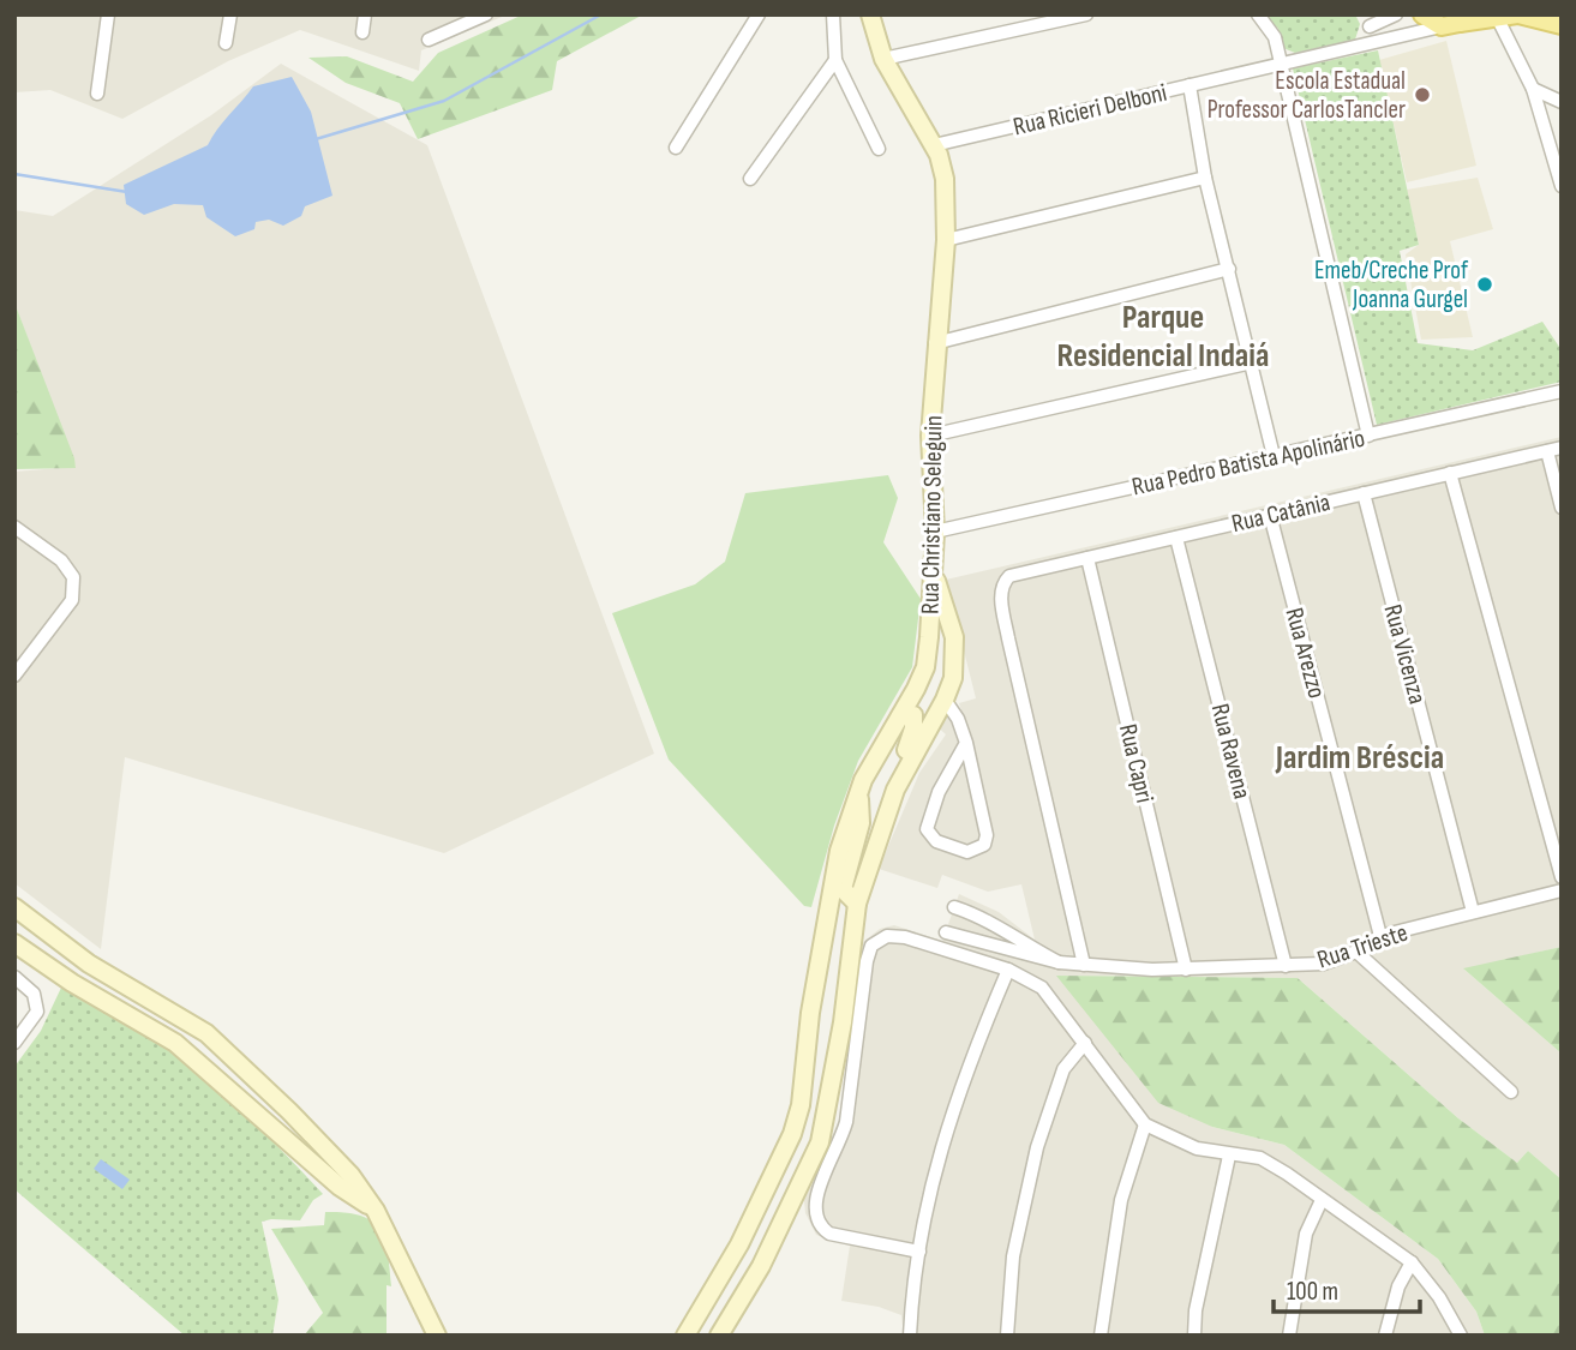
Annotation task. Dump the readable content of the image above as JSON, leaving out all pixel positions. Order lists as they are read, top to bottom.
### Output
{
  "streets": {
    "main road": ["Rua Christiano Seleguin"],
    "street": [
      "Rua Ricieri Delboni",
      "Rua Pedro Batista Apolinário",
      "Rua Catânia",
      "Rua Arezzo",
      "Rua Vicenza",
      "Rua Ravena",
      "Rua Capri",
      "Rua Trieste"
    ]
  },
  "crossings": [
    ["Rua Ricieri Delboni", "Rua Christiano Seleguin"],
    ["Rua Pedro Batista Apolinário", "Rua Christiano Seleguin"],
    ["Rua Catânia", "Rua Arezzo"],
    ["Rua Catânia", "Rua Vicenza"],
    ["Rua Catânia", "Rua Ravena"],
    ["Rua Catânia", "Rua Capri"],
    ["Rua Catânia", "Rua Trieste"],
    ["Rua Arezzo", "Rua Trieste"],
    ["Rua Vicenza", "Rua Trieste"],
    ["Rua Ravena", "Rua Trieste"],
    ["Rua Capri", "Rua Trieste"]
  ],
  "districts": ["Parque Residencial Indaiá", "Jardim Bréscia"],
  "places": ["Escola Estadual Professor CarlosTancler", "Emeb/Creche Prof Joanna Gurgel"],
  "scale_bar": "100 m"
}
